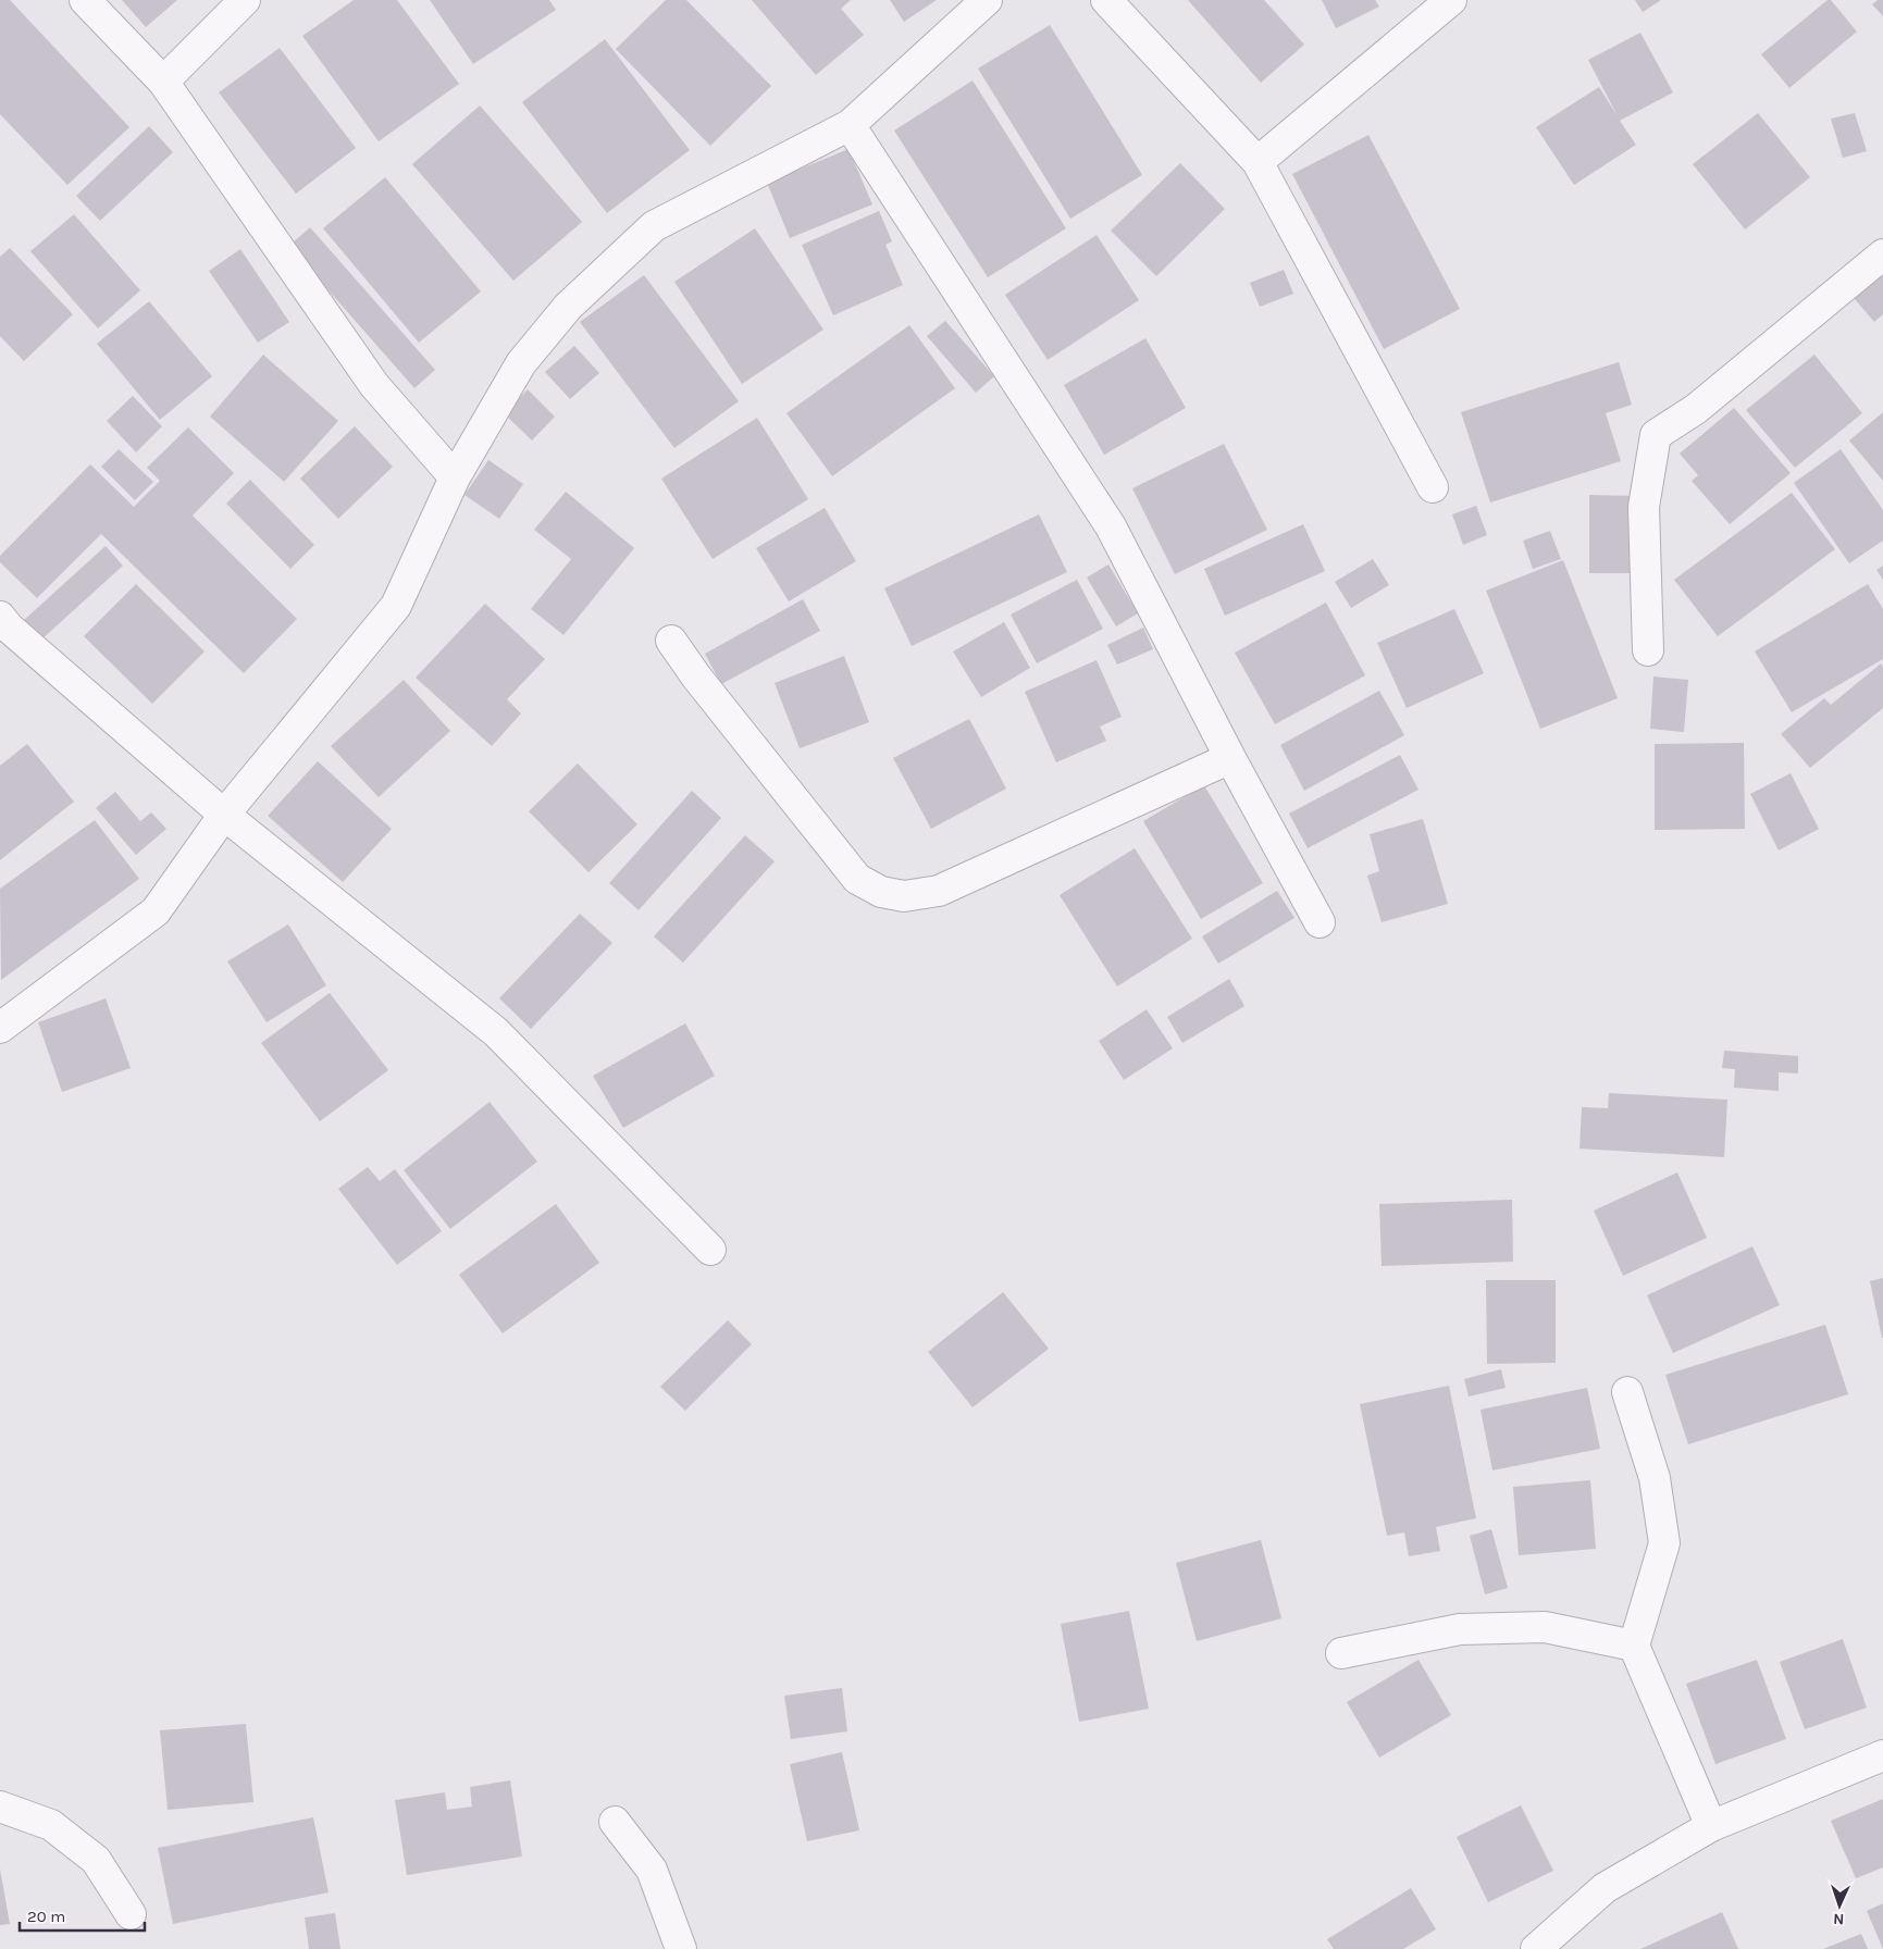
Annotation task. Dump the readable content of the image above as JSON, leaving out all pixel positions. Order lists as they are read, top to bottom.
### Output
{
  "scale_bar": "20 m",
  "north": "bottom"
}
